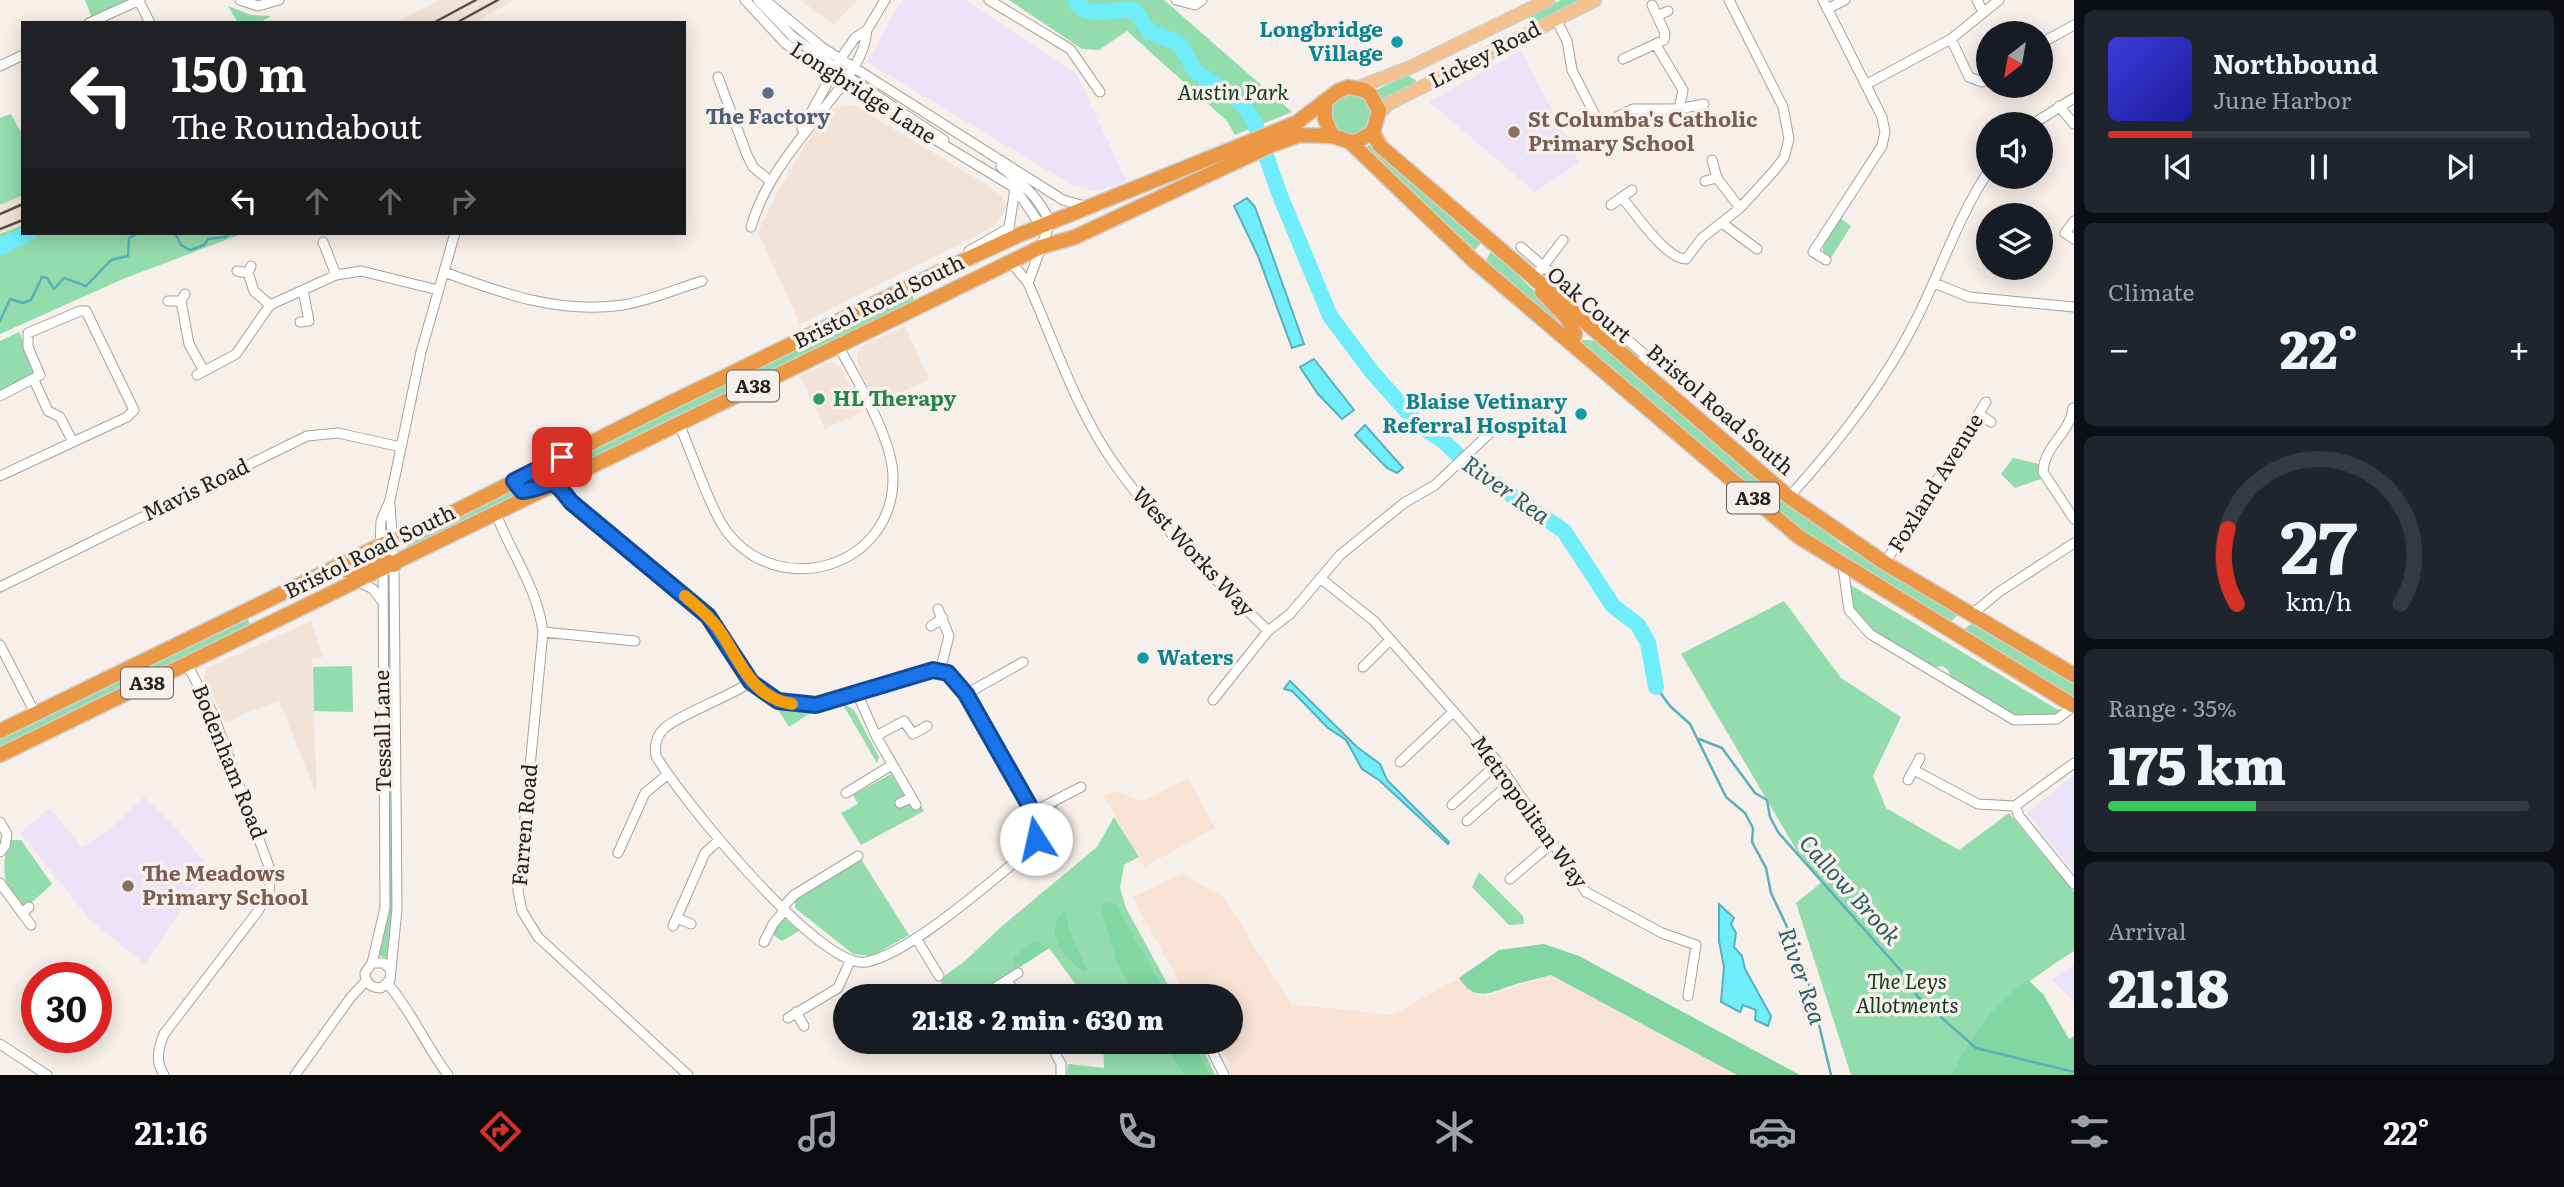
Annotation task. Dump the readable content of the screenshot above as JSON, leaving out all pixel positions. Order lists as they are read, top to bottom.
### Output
{
  "streets": {
    "highway": ["Bristol Road South", "A38"],
    "main road": ["Lickey Road"],
    "street": [
      "Longbridge Lane",
      "Oak Court",
      "Foxland Avenue",
      "Mavis Road",
      "West Works Way",
      "Tessall Lane",
      "Bodenham Road",
      "Metropolitan Way",
      "Farren Road"
    ]
  },
  "crossings": [
    ["Lickey Road", "Bristol Road South"],
    ["Lickey Road", "A38"],
    ["Longbridge Lane", "Bristol Road South"],
    ["Bristol Road South", "Oak Court"],
    ["Bristol Road South", "A38"],
    ["Bristol Road South", "Foxland Avenue"],
    ["Bristol Road South", "West Works Way"],
    ["Bristol Road South", "Tessall Lane"],
    ["Bristol Road South", "Bodenham Road"],
    ["Bristol Road South", "Farren Road"],
    ["Mavis Road", "Tessall Lane"],
    ["West Works Way", "Metropolitan Way"]
  ],
  "water": ["River Rea", "Callow Brook"],
  "parks": ["Austin Park", "The Leys Allotments"],
  "places": [
    "Longbridge Village",
    "The Factory",
    "St Columba's Catholic Primary School",
    "HL Therapy",
    "Blaise Vetinary Referral Hospital",
    "Waters",
    "The Meadows Primary School"
  ],
  "north": "bottom left",
  "page": {
    "turn": ["150 m", "The Roundabout"],
    "song": ["Northbound", "June Harbor"],
    "tile": [
      "Climate",
      ["Range · 35%", "175 km"],
      ["Arrival", "21:18"]
    ],
    "heat": ["−", "22°", "+"],
    "limit": "30",
    "trip": "21:18 · 2 min · 630 m",
    "tabs": ["21:16", "22°"],
    "gauge": ["27", "km/h"]
  }
}
